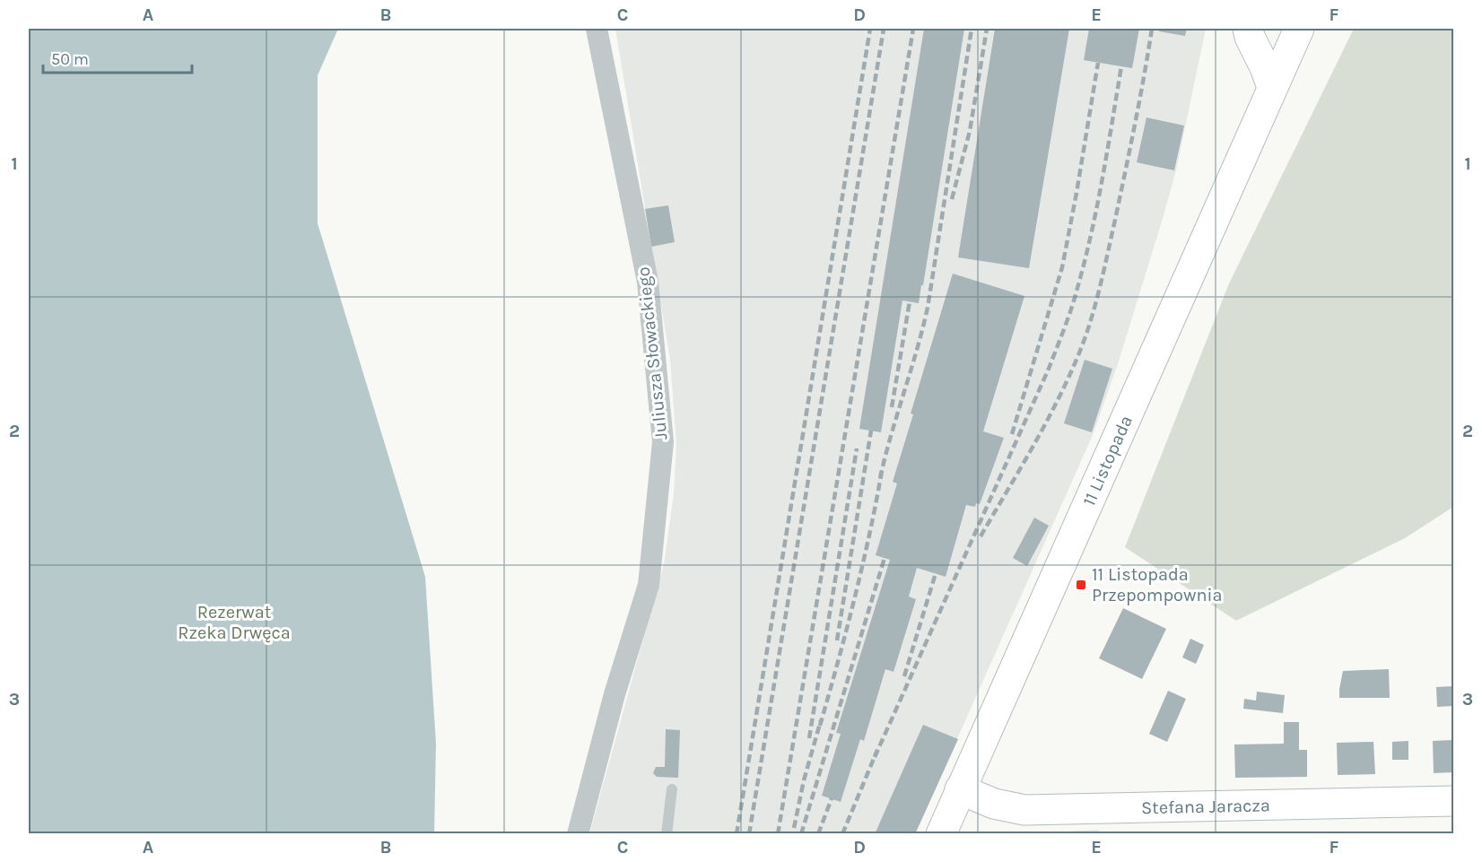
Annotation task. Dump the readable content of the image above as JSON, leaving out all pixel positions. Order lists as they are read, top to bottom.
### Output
{
  "streets": {
    "main road": ["11 Listopada", "Stefana Jaracza"],
    "street": ["Juliusza Słowackiego"]
  },
  "crossings": [
    ["11 Listopada", "Stefana Jaracza"]
  ],
  "parks": ["Rezerwat Rzeka Drwęca"],
  "places": {
    "transit": ["11 Listopada Przepompownia"]
  },
  "scale_bar": "50 m",
  "grid": {
    "columns": [
      "A",
      "B",
      "C",
      "D",
      "E",
      "F"
    ],
    "rows": ["1", "2", "3"]
  }
}
